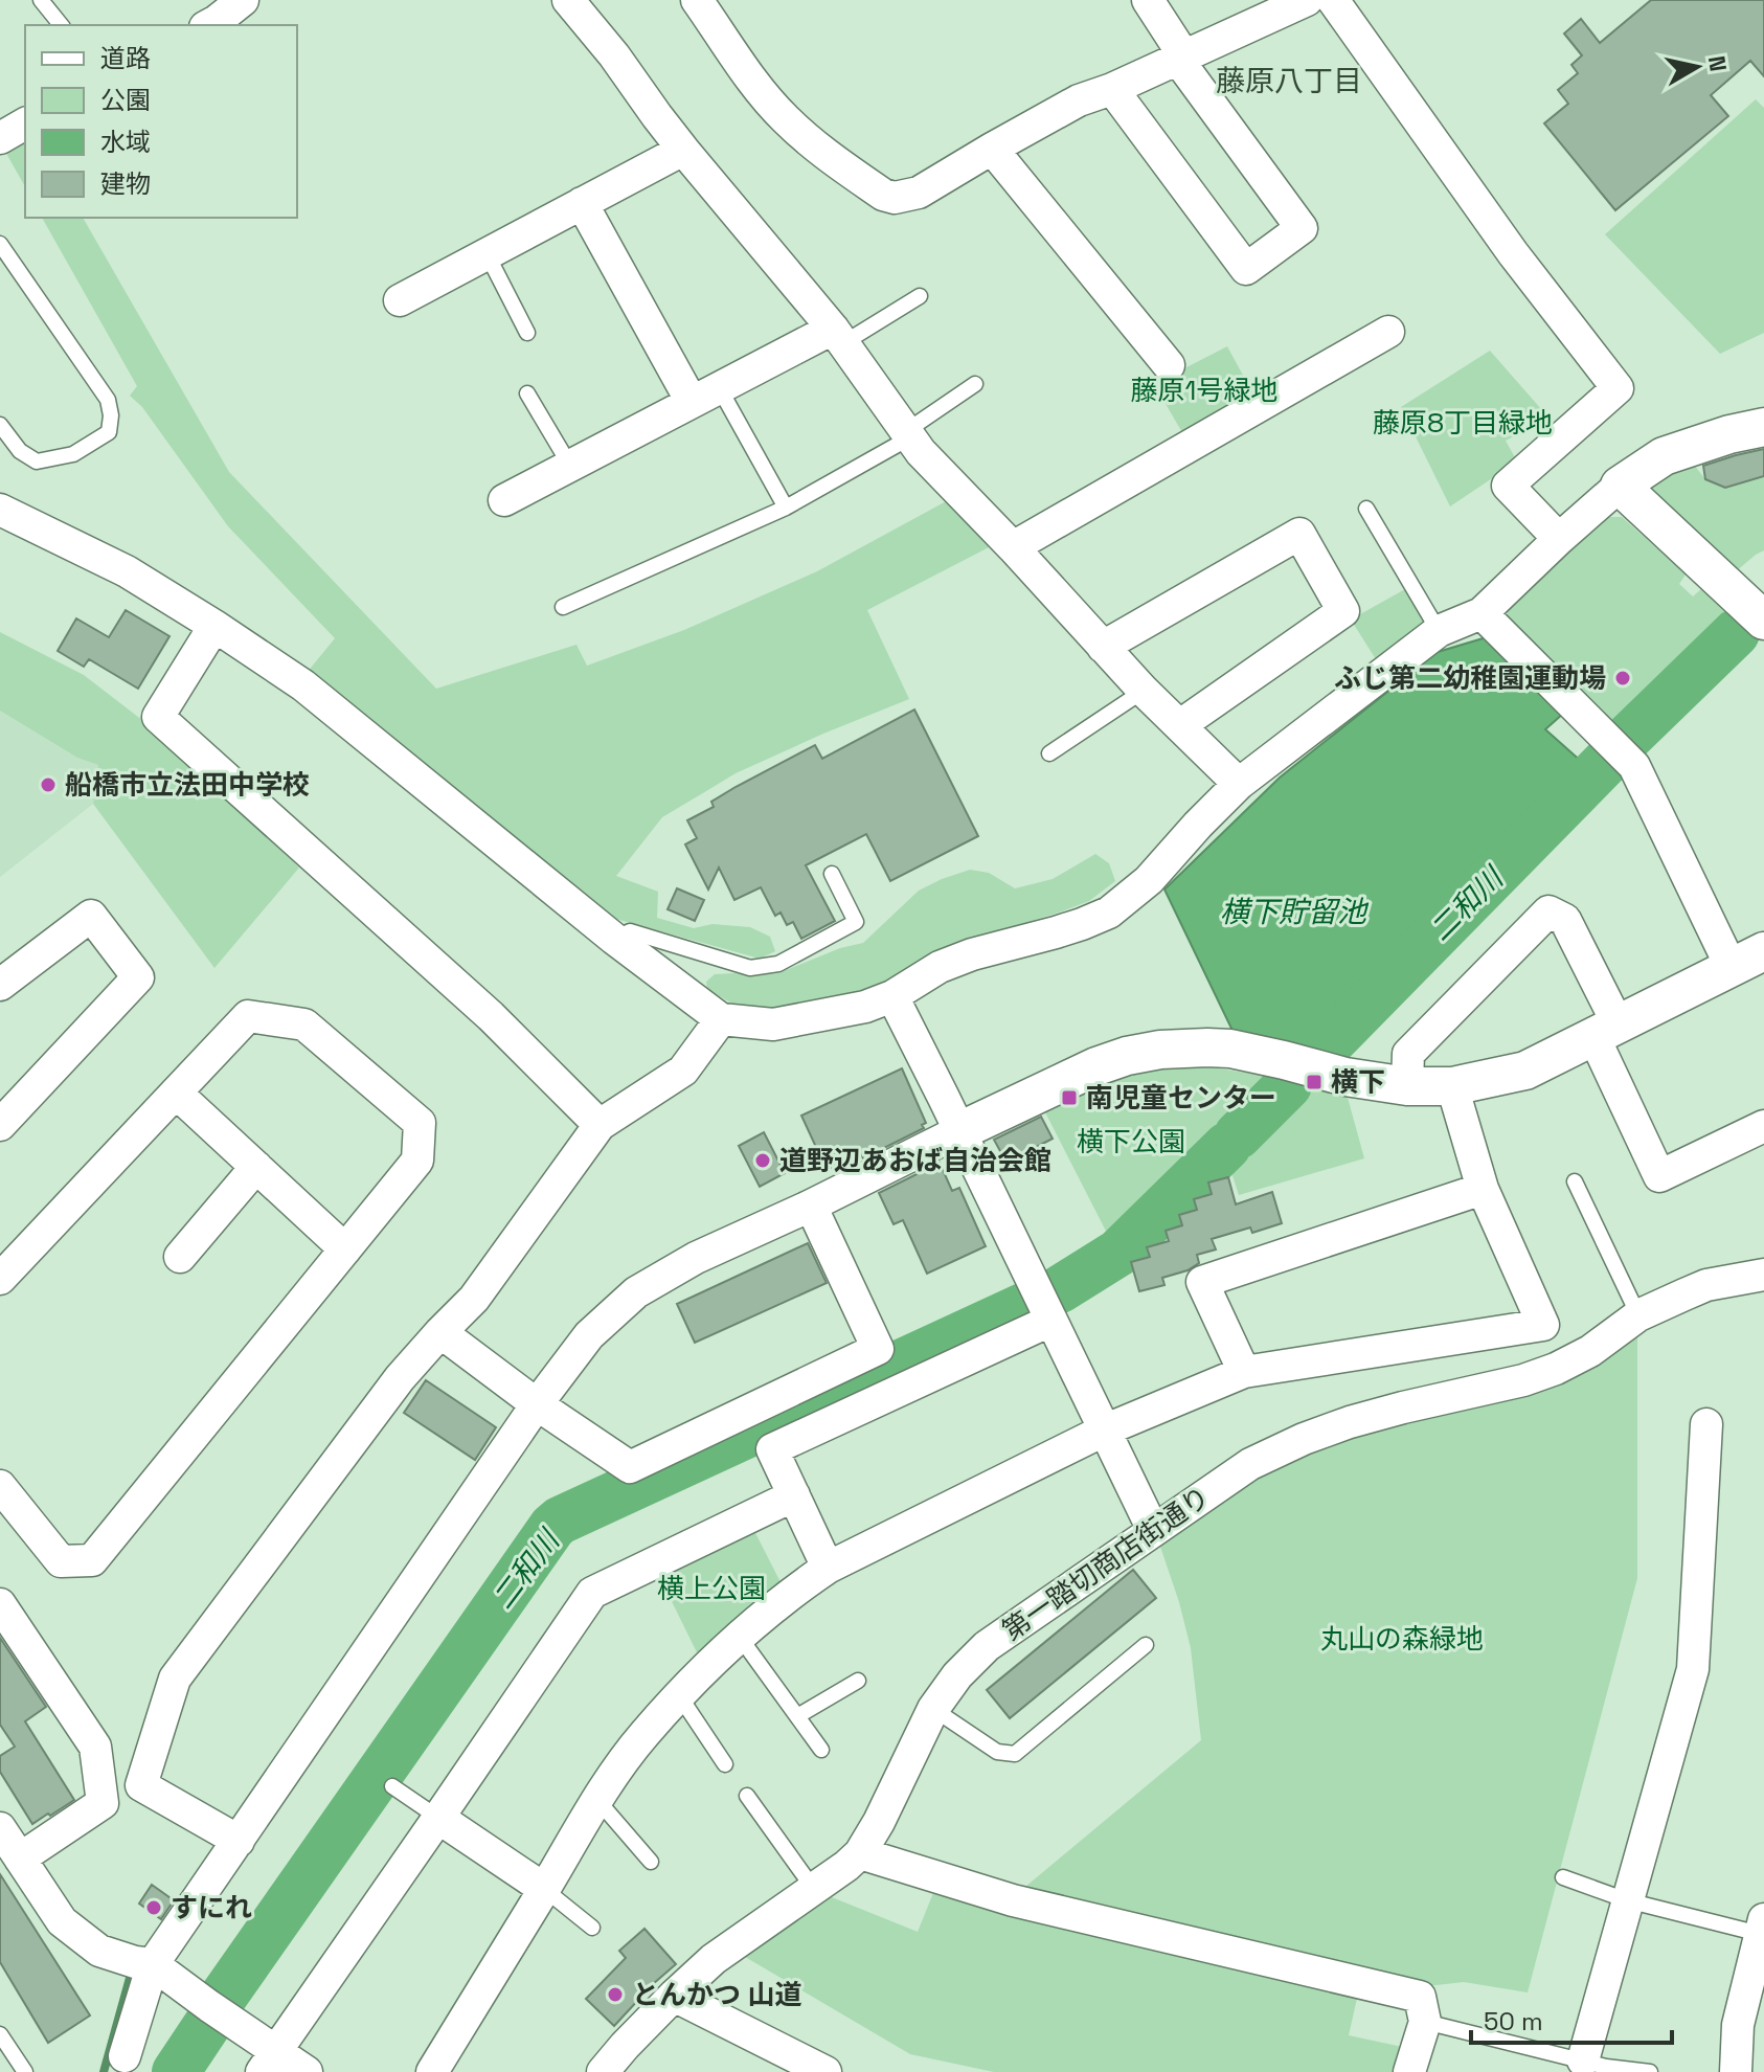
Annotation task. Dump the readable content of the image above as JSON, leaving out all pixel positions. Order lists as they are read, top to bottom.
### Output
{
  "streets": {
    "street": ["第一踏切商店街通り"]
  },
  "districts": ["藤原八丁目"],
  "water": ["二和川", "横下貯留池"],
  "parks": [
    "藤原1号緑地",
    "藤原8丁目緑地",
    "横下公園",
    "横上公園",
    "丸山の森緑地"
  ],
  "places": {
    "other": [
      "ふじ第二幼稚園運動場",
      "船橋市立法田中学校",
      "道野辺あおば自治会館",
      "すにれ",
      "とんかつ 山道"
    ],
    "transit": ["横下", "南児童センター"]
  },
  "legend": [
    "道路",
    "公園",
    "水域",
    "建物"
  ],
  "scale_bar": "50 m",
  "north": "right"
}
